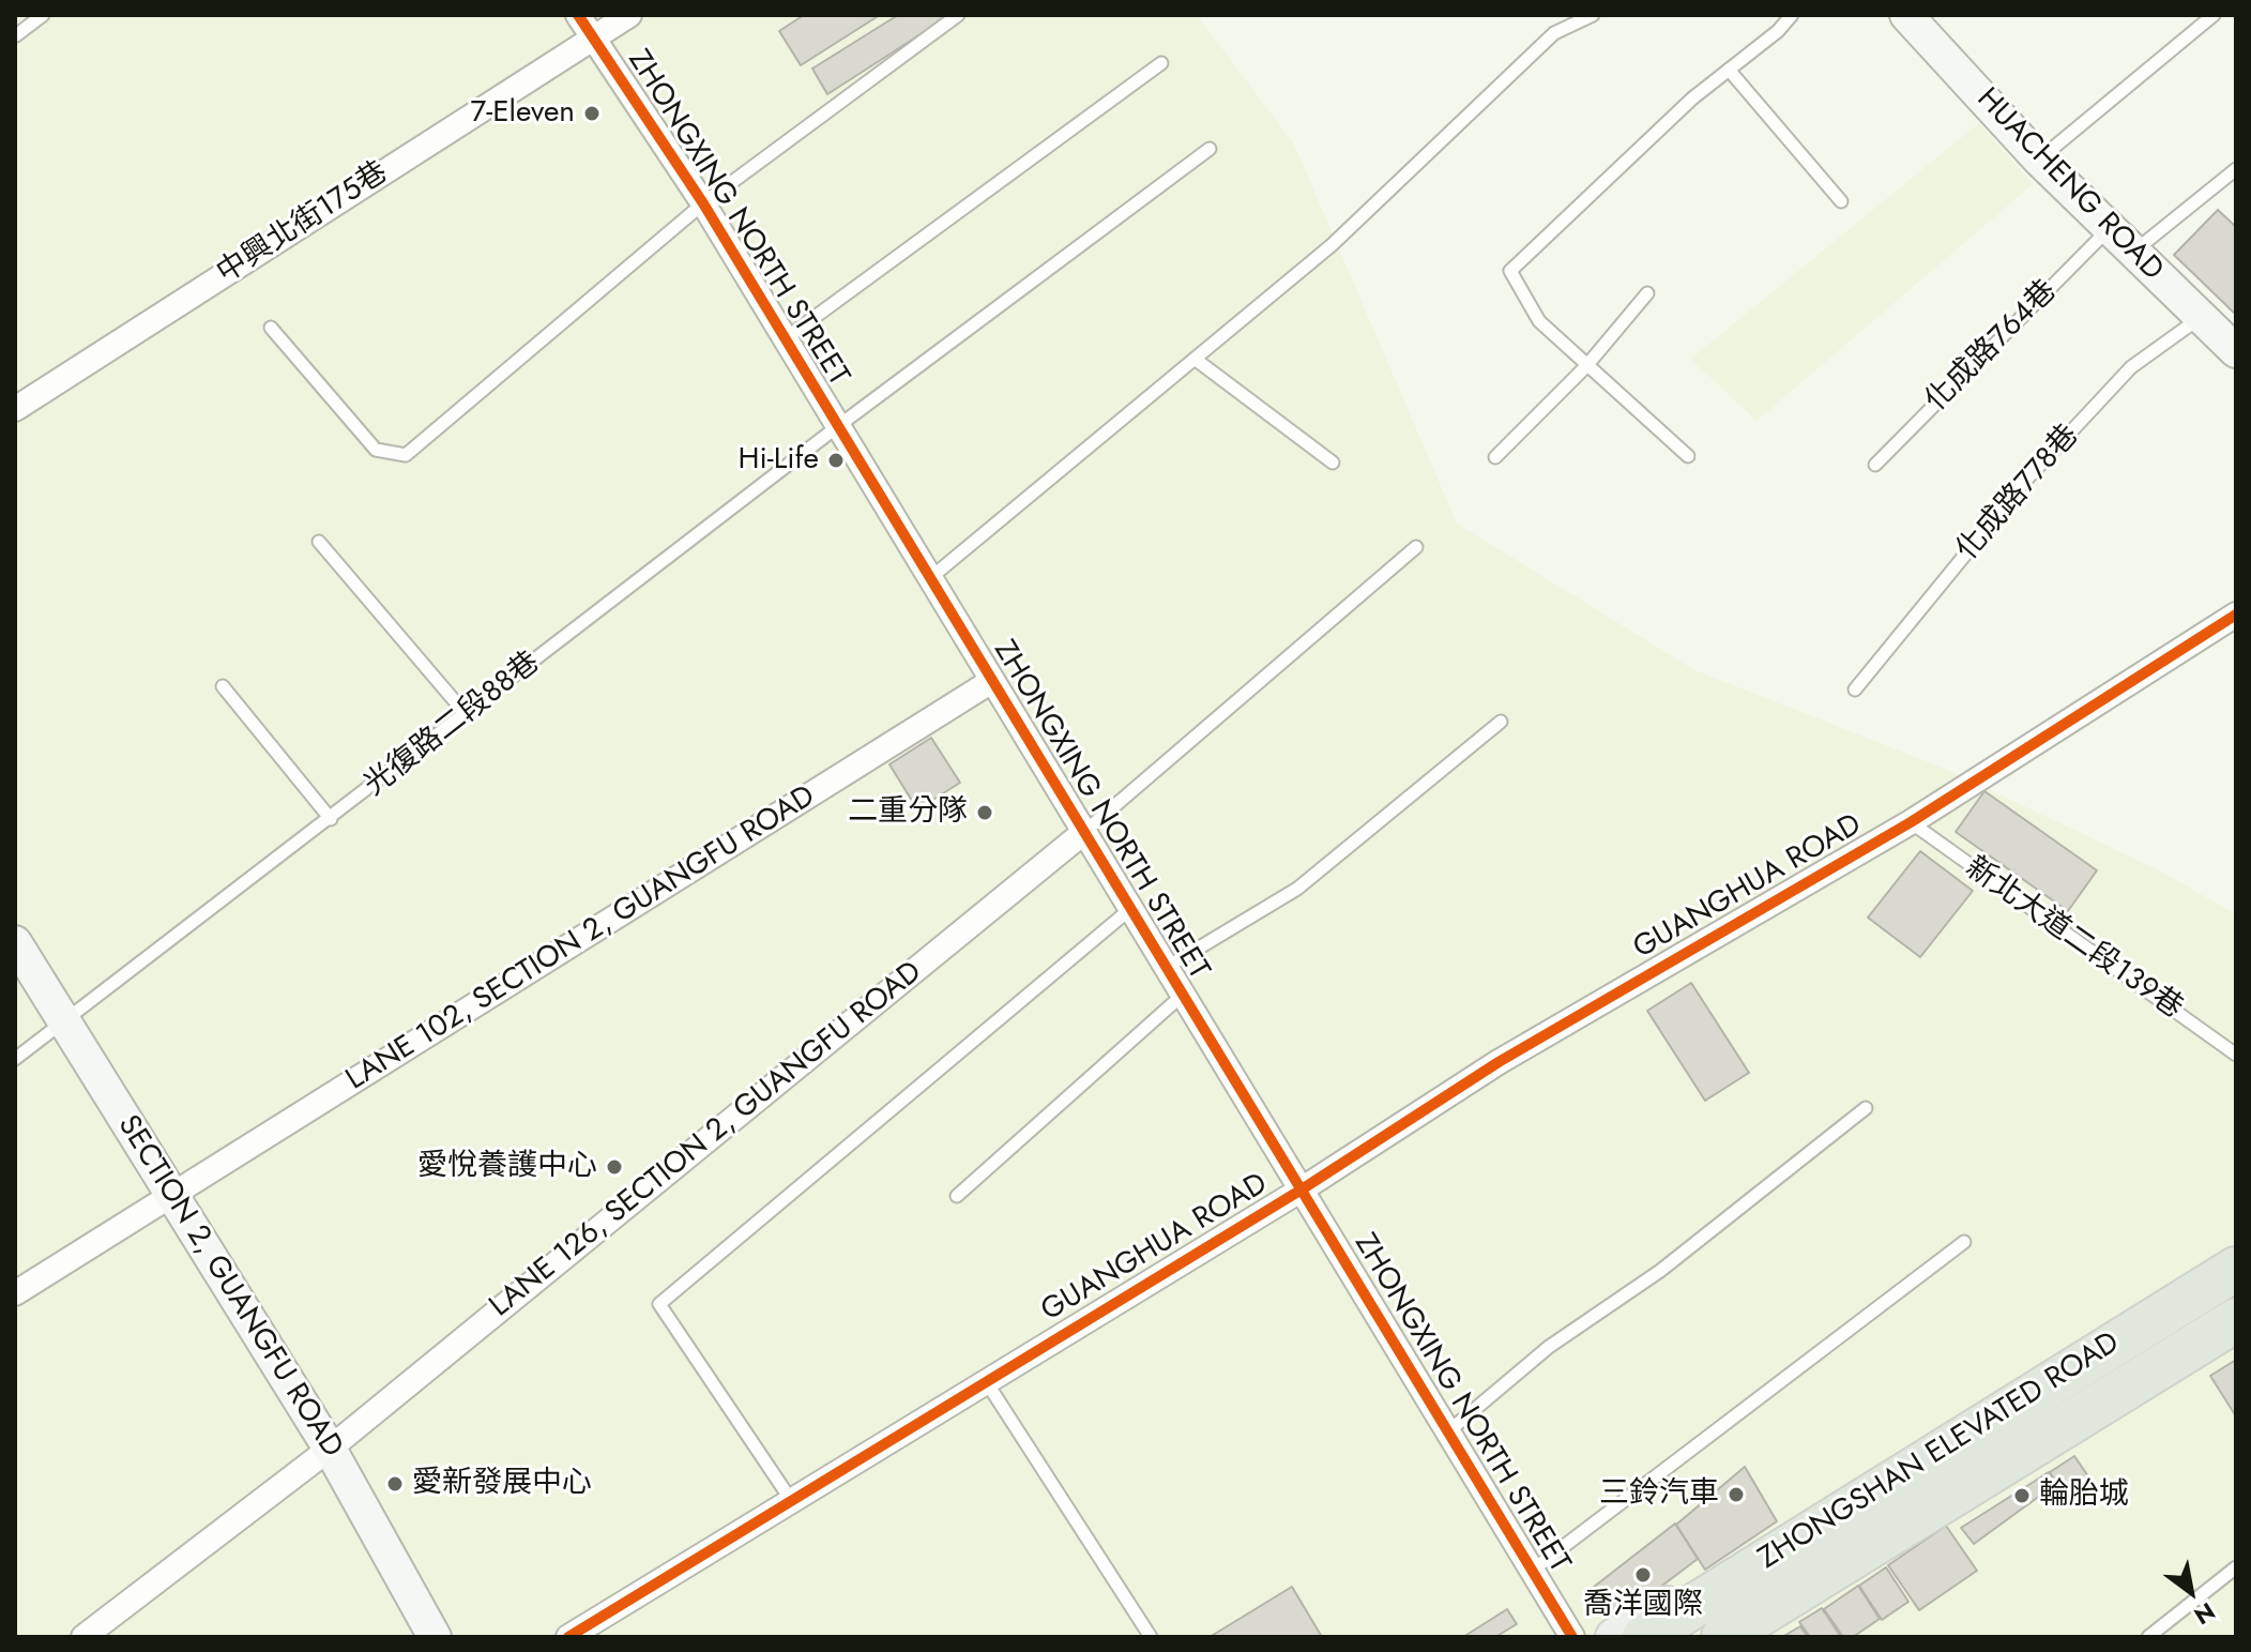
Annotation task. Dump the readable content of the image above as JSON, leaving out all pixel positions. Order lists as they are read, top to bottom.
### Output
{
  "streets": {
    "highway": ["ZHONGSHAN ELEVATED ROAD"],
    "street": [
      "HUACHENG ROAD",
      "ZHONGXING NORTH STREET",
      "中興北街175巷",
      "GUANGHUA ROAD",
      "LANE 102, SECTION 2, GUANGFU ROAD",
      "LANE 126, SECTION 2, GUANGFU ROAD",
      "SECTION 2, GUANGFU ROAD"
    ],
    "lane": [
      "化成路764巷",
      "化成路778巷",
      "光復路二段88巷",
      "新北大道二段139巷"
    ]
  },
  "crossings": [
    ["HUACHENG ROAD", "化成路764巷"],
    ["HUACHENG ROAD", "化成路778巷"],
    ["ZHONGXING NORTH STREET", "中興北街175巷"],
    ["ZHONGXING NORTH STREET", "光復路二段88巷"],
    ["ZHONGXING NORTH STREET", "GUANGHUA ROAD"],
    ["ZHONGXING NORTH STREET", "LANE 102, SECTION 2, GUANGFU ROAD"],
    ["ZHONGXING NORTH STREET", "LANE 126, SECTION 2, GUANGFU ROAD"],
    ["光復路二段88巷", "SECTION 2, GUANGFU ROAD"],
    ["GUANGHUA ROAD", "新北大道二段139巷"],
    ["LANE 102, SECTION 2, GUANGFU ROAD", "SECTION 2, GUANGFU ROAD"],
    ["LANE 126, SECTION 2, GUANGFU ROAD", "SECTION 2, GUANGFU ROAD"]
  ],
  "places": [
    "7-Eleven",
    "Hi-Life",
    "二重分隊",
    "愛悅養護中心",
    "愛新發展中心",
    "三鈴汽車",
    "輪胎城",
    "喬洋國際"
  ],
  "north": "bottom right"
}
